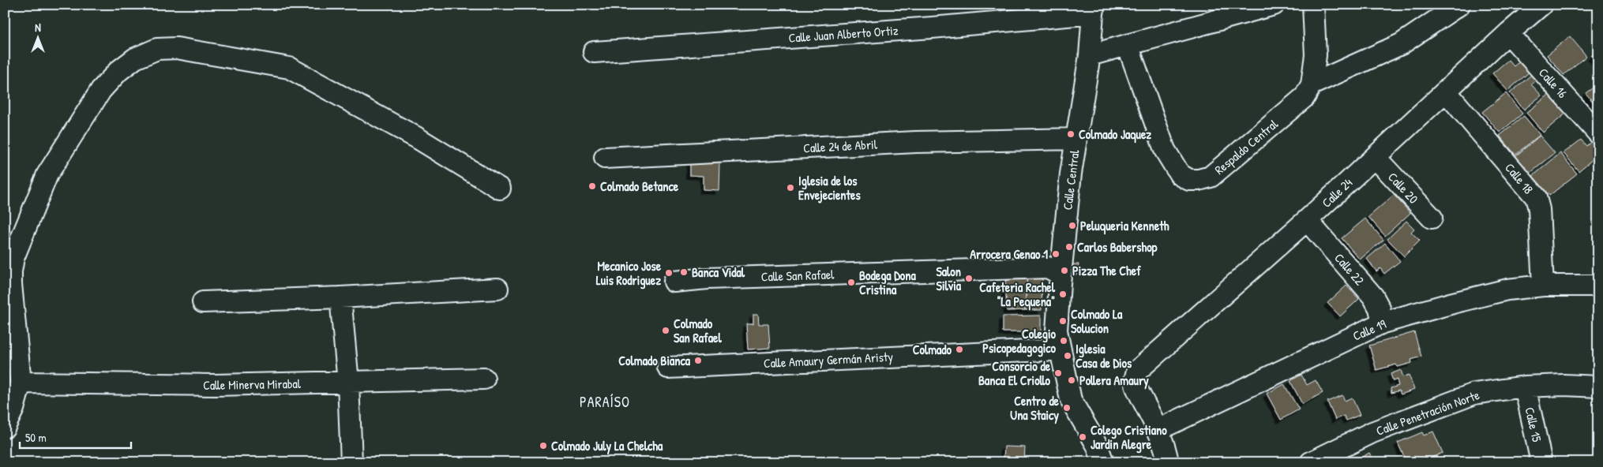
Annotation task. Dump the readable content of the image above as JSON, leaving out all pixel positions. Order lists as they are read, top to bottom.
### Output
{
  "streets": {
    "street": [
      "Calle Juan Alberto Ortiz",
      "Calle 16",
      "Calle 24 de Abril",
      "Respaldo Central",
      "Calle 18",
      "Calle Central",
      "Calle 20",
      "Calle 24",
      "Calle 22",
      "Calle San Rafael",
      "Calle 19",
      "Calle Amaury Germán Aristy",
      "Calle Minerva Mirabal",
      "Calle Penetración Norte",
      "Calle 15"
    ]
  },
  "crossings": [
    ["Calle Juan Alberto Ortiz", "Calle Central"],
    ["Calle 16", "Calle 24"],
    ["Calle 24 de Abril", "Calle Central"],
    ["Calle 18", "Calle 24"],
    ["Calle 18", "Calle 19"],
    ["Calle Central", "Calle San Rafael"],
    ["Calle Central", "Calle Amaury Germán Aristy"],
    ["Calle 20", "Calle 24"],
    ["Calle 24", "Calle 22"],
    ["Calle 24", "Calle 19"],
    ["Calle 22", "Calle 19"],
    ["Calle Penetración Norte", "Calle 15"]
  ],
  "districts": ["PARAÍSO"],
  "places": [
    "Colmado Jaquez",
    "Colmado Betance",
    "Iglesia de los Envejecientes",
    "Peluqueria Kenneth",
    "Carlos Babershop",
    "Arrocera Genao 1",
    "Pizza The Chef",
    "Banca Vidal",
    "Mecanico Jose Luis Rodriguez",
    "Salon Silvia",
    "Bodega Dona Cristina",
    "Cafeteria Rachel \"La Pequena\"",
    "Colmado La Solucion",
    "Colmado San Rafael",
    "Colegio Psicopedagogico",
    "Colmado",
    "Iglesia Casa de Dios",
    "Colmado Bianca",
    "Consorcio de Banca El Criollo",
    "Pollera Amaury",
    "Centro de Una Staicy",
    "Colego Cristiano Jardin Alegre",
    "Colmado July La Chelcha"
  ],
  "scale_bar": "50 m",
  "north": "top"
}
